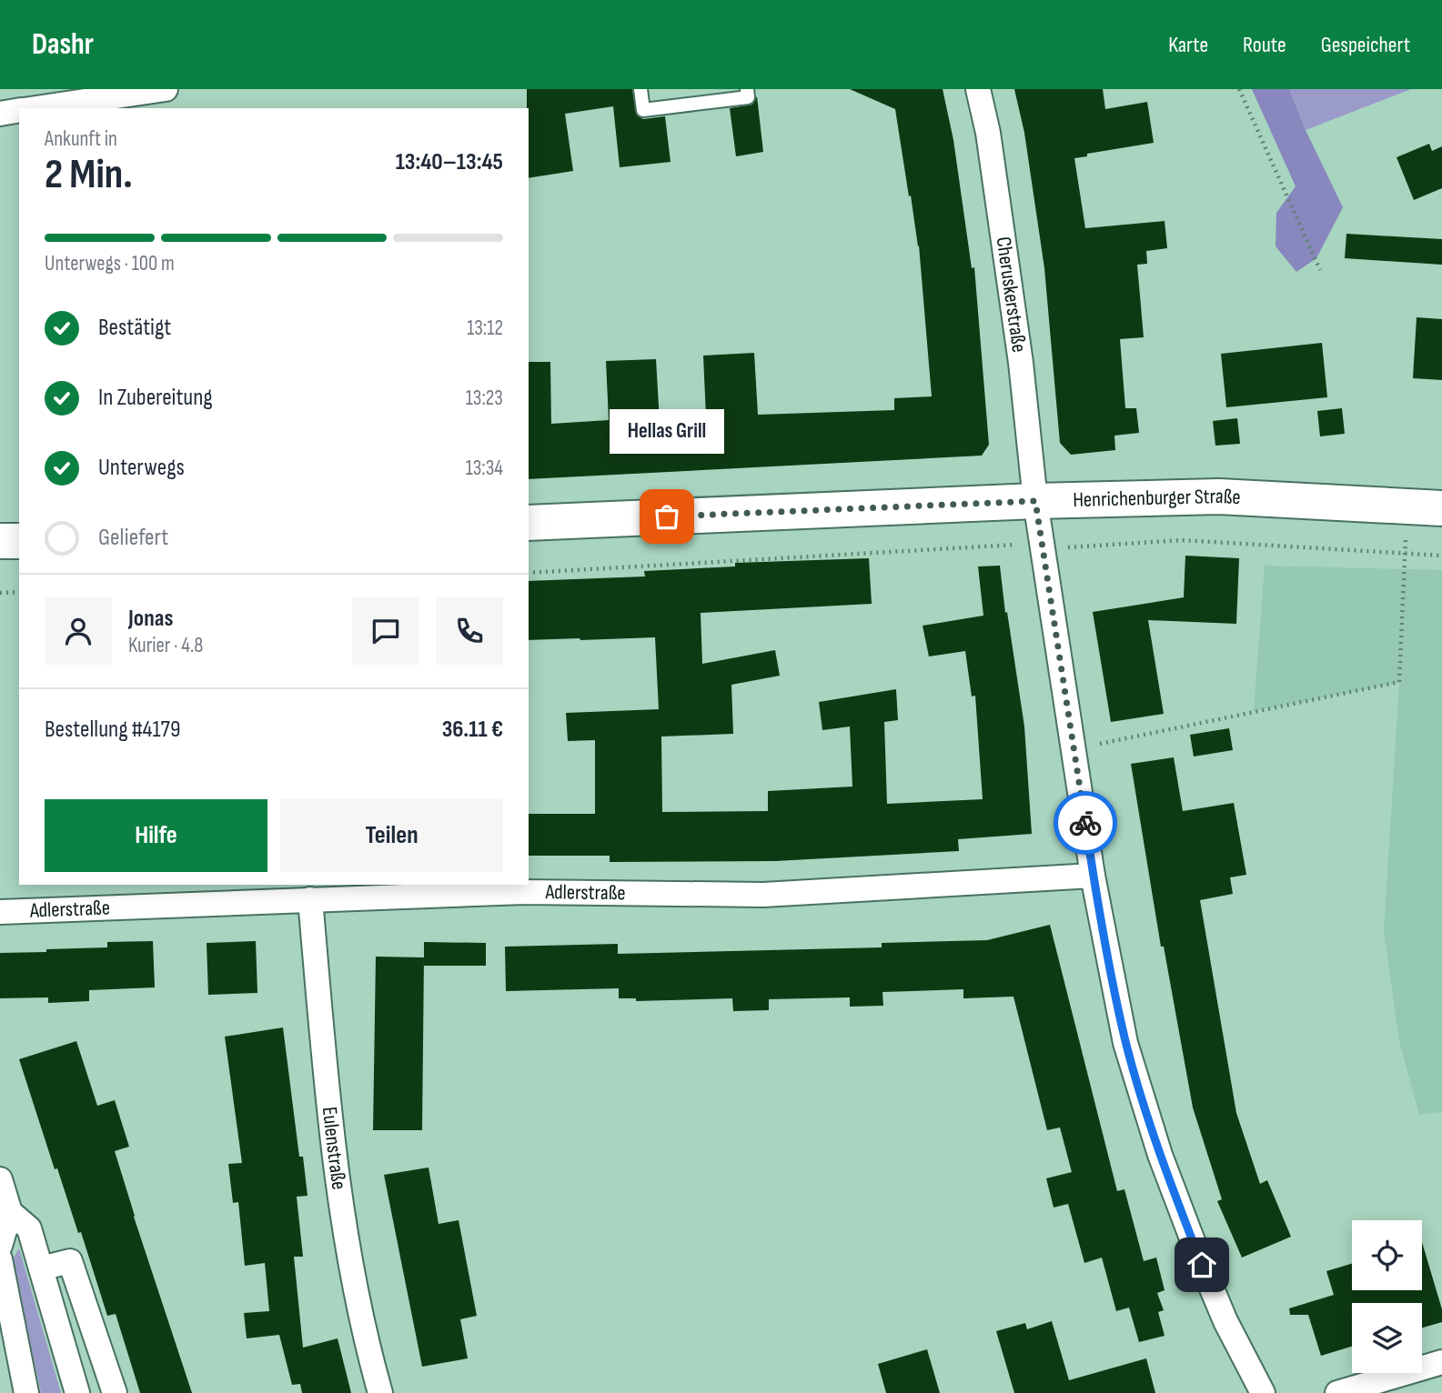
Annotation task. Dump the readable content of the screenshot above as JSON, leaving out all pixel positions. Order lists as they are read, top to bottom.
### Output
{
  "streets": {
    "main road": ["Henrichenburger Straße"],
    "street": ["Cheruskerstraße", "Adlerstraße", "Eulenstraße"]
  },
  "crossings": [
    ["Cheruskerstraße", "Henrichenburger Straße"],
    ["Cheruskerstraße", "Adlerstraße"],
    ["Adlerstraße", "Eulenstraße"]
  ],
  "places": ["Hellas Grill"],
  "page": {
    "header": "Dashr",
    "nav": ["Karte", "Route", "Gespeichert"],
    "heading": ["2 Min.", "Ankunft in", "13:40–13:45"],
    "panel": [
      "Jonas",
      "Kurier · 4.8",
      "Bestellung #4179",
      "36.11 €"
    ],
    "bar": "Unterwegs · 100 m",
    "list": [
      ["Bestätigt", "13:12"],
      ["In Zubereitung", "13:23"],
      ["Unterwegs", "13:34"],
      "Geliefert"
    ],
    "bubble": "Hellas Grill",
    "buttons": ["Hilfe", "Teilen"]
  }
}
